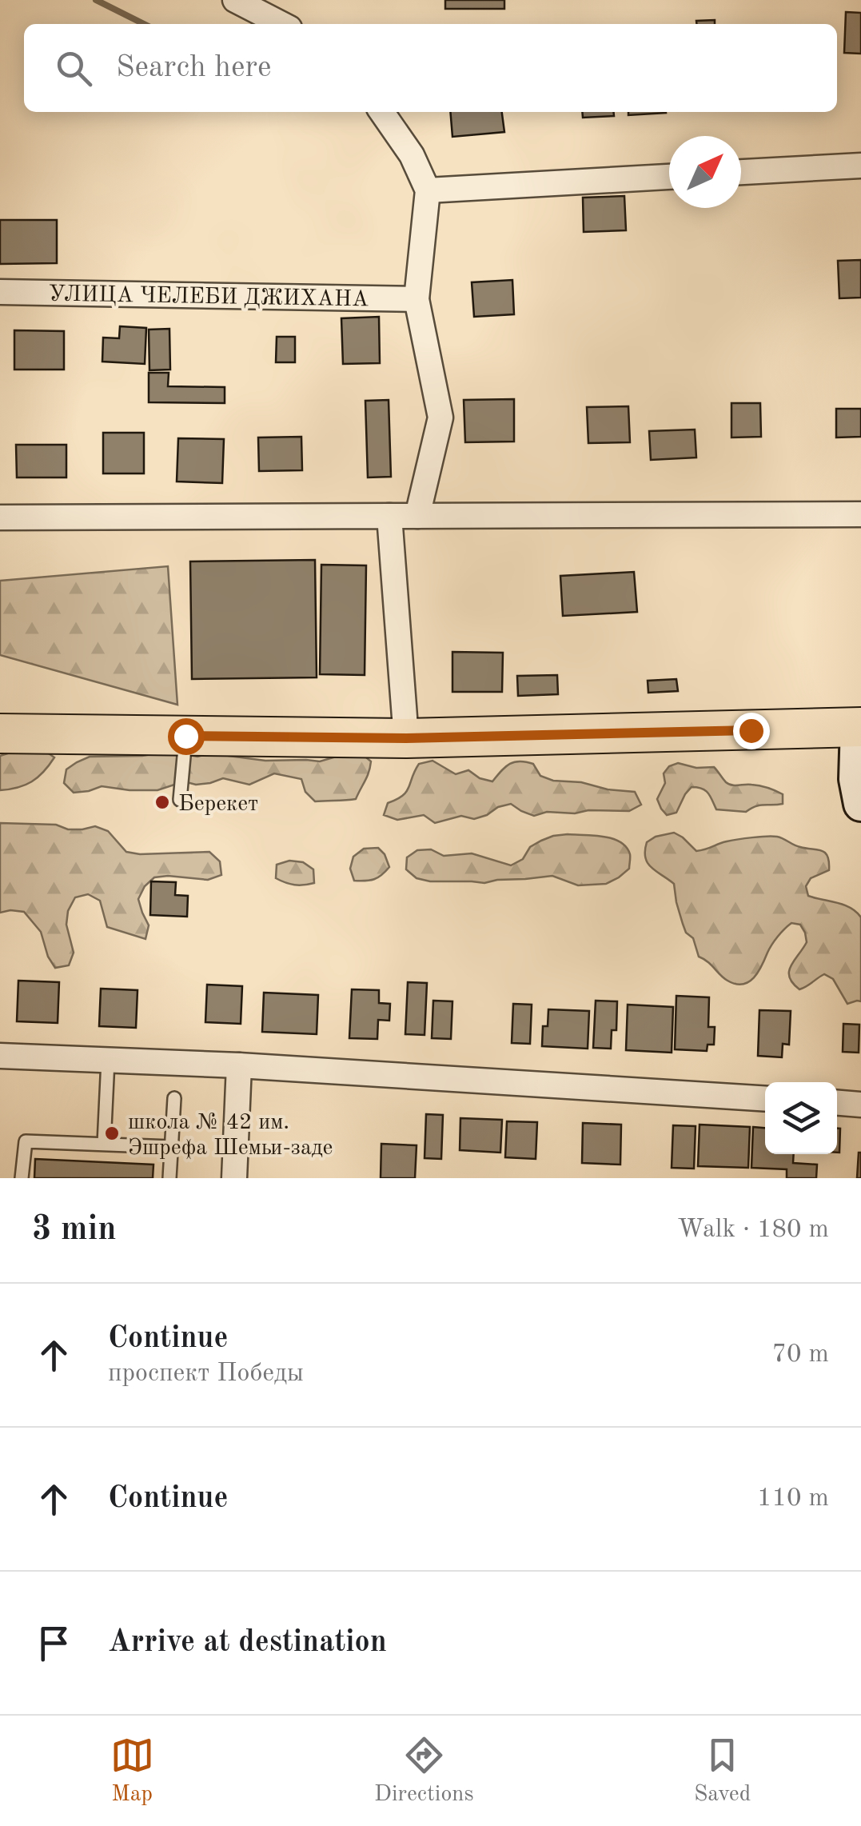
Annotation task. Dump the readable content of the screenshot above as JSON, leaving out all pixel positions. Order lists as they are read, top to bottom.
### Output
{
  "streets": {
    "street": ["УЛИЦА ЧЕЛЕБИ ДЖИХАНА"]
  },
  "places": ["Берекет", "школа № 42 им. Эшрефа Шемьи-заде"],
  "north": "top right",
  "page": {
    "search": "Search here",
    "heading": ["3 min", "Walk · 180 m"],
    "list": [
      ["Continue", "проспект Победы", "70 m"],
      ["Continue", "110 m"],
      "Arrive at destination"
    ],
    "nav": ["Map", "Directions", "Saved"]
  }
}
